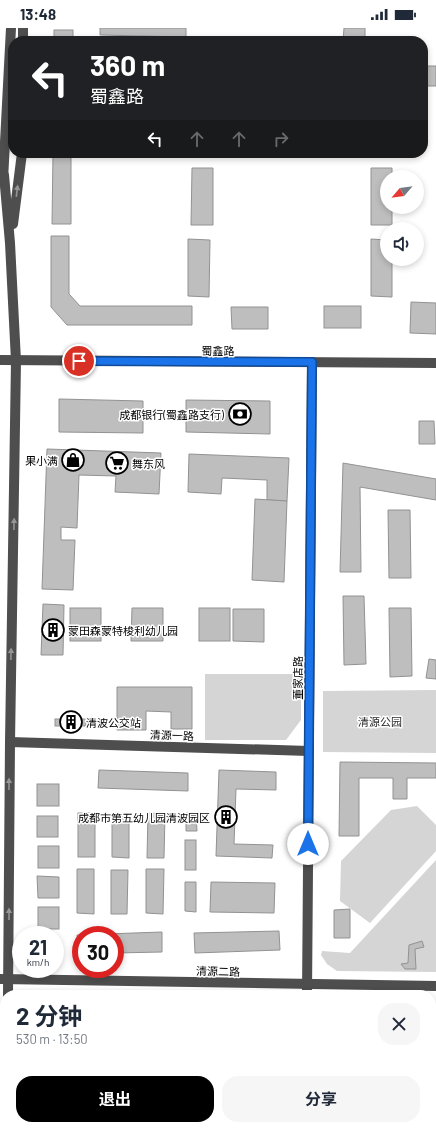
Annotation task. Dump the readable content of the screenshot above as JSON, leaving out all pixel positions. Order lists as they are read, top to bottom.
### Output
{
  "streets": {
    "street": [
      "蜀鑫路",
      "董家店路",
      "清源一路",
      "清源二路"
    ]
  },
  "crossings": [
    ["蜀鑫路", "董家店路"],
    ["董家店路", "清源一路"],
    ["董家店路", "清源二路"]
  ],
  "parks": ["清源公园"],
  "places": {
    "bank": ["成都银行(蜀鑫路支行)"],
    "shop": ["果小满"],
    "supermarket": ["舞东风"],
    "building": ["蒙田森蒙特梭利幼儿园", "清波公交站", "成都市第五幼儿园清波园区"]
  },
  "north": "bottom left",
  "page": {
    "status": "13:48",
    "turn": ["360 m", "蜀鑫路"],
    "speed": "21 km/h",
    "limit": "30",
    "heading": ["2 分钟", "530 m · 13:50"],
    "buttons": ["退出", "分享"]
  }
}
